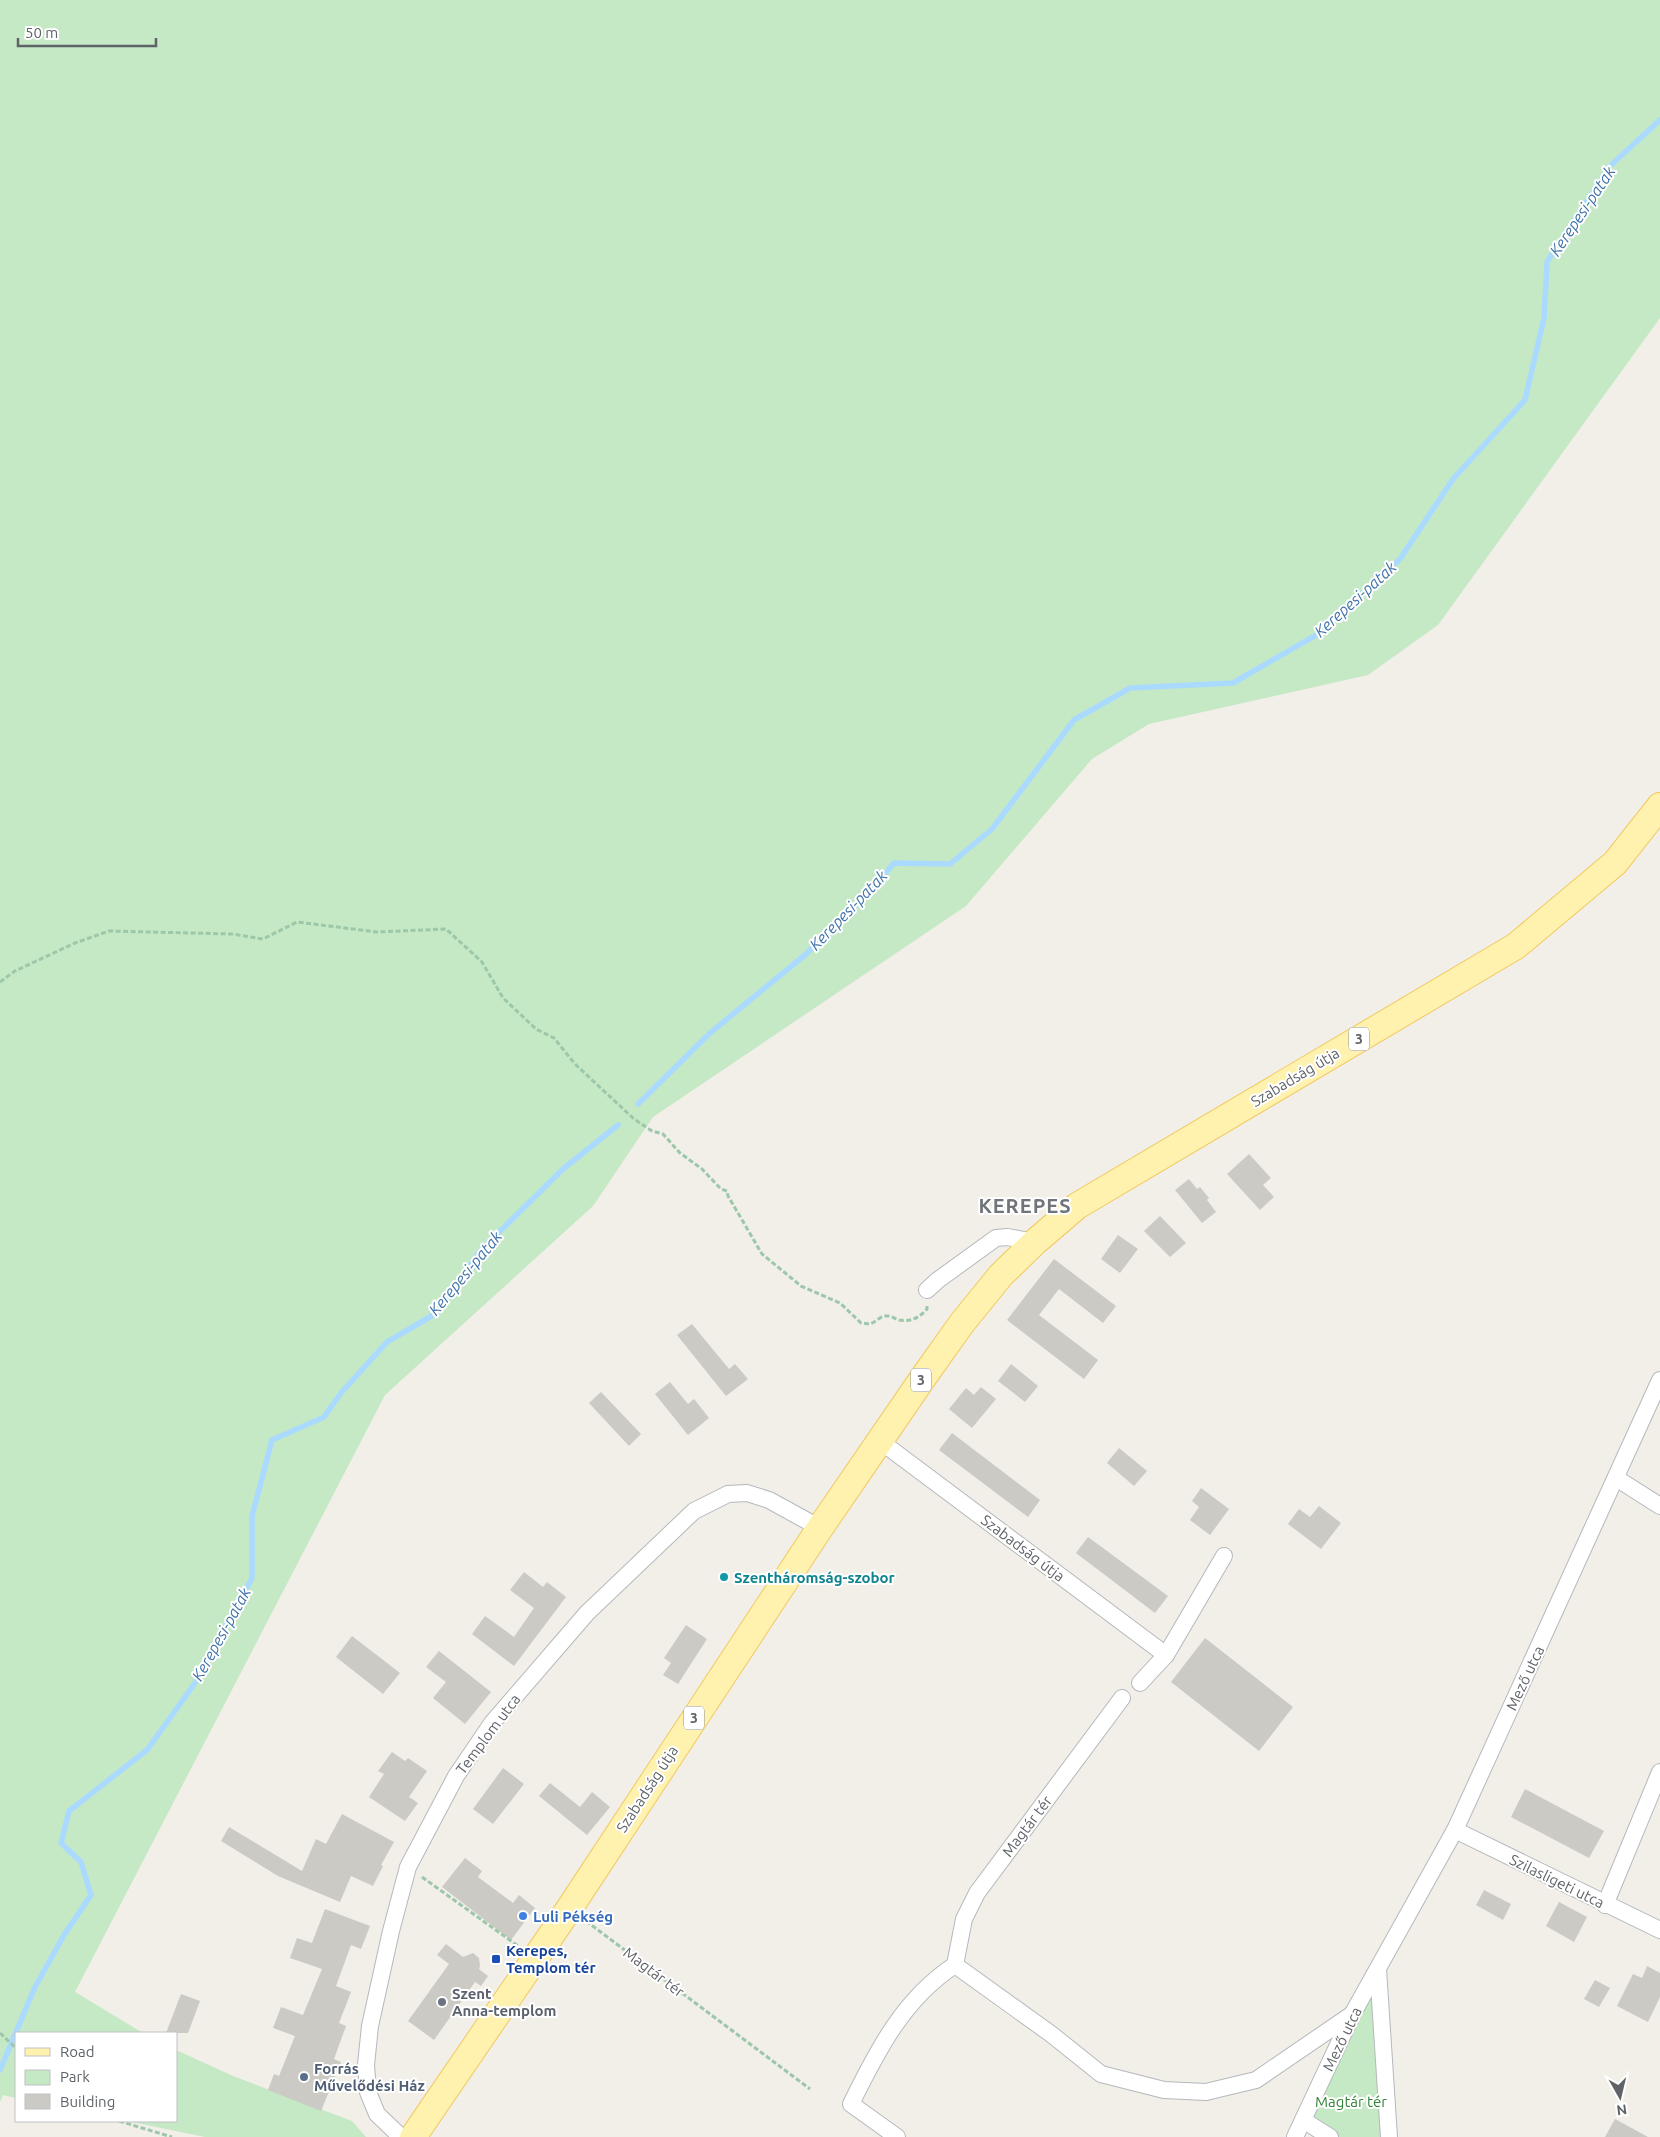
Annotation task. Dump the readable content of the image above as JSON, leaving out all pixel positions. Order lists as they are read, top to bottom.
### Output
{
  "streets": {
    "main road": ["3", "Szabadság útja"],
    "street": [
      "Mező utca",
      "Templom utca",
      "Magtár tér",
      "Szilasligeti utca"
    ]
  },
  "crossings": [
    ["Szabadság útja", "Templom utca"],
    ["Szabadság útja", "Magtár tér"],
    ["Mező utca", "Szilasligeti utca"]
  ],
  "districts": ["KEREPES"],
  "water": ["Kerepesi-patak"],
  "parks": ["Magtár tér"],
  "places": {
    "other": [
      "Szentháromság-szobor",
      "Luli Pékség",
      "Szent Anna-templom",
      "Forrás Művelődési Ház"
    ],
    "transit": ["Kerepes, Templom tér"]
  },
  "legend": ["Road", "Park", "Building"],
  "scale_bar": "50 m",
  "north": "bottom"
}
